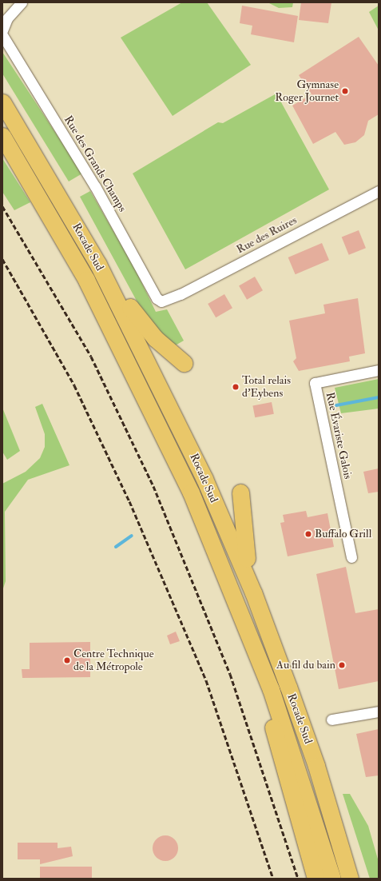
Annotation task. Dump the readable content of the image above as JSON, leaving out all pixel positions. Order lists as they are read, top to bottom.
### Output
{
  "streets": {
    "highway": ["Rocade Sud"],
    "street": ["Rue des Grands Champs", "Rue des Ruires", "Rue Évariste Galois"]
  },
  "crossings": [
    ["Rue des Grands Champs", "Rue des Ruires"]
  ],
  "places": [
    "Gymnase Roger Journet",
    "Total relais d'Eybens",
    "Buffalo Grill",
    "Centre Technique de la Métropole",
    "Au fil du bain"
  ]
}
